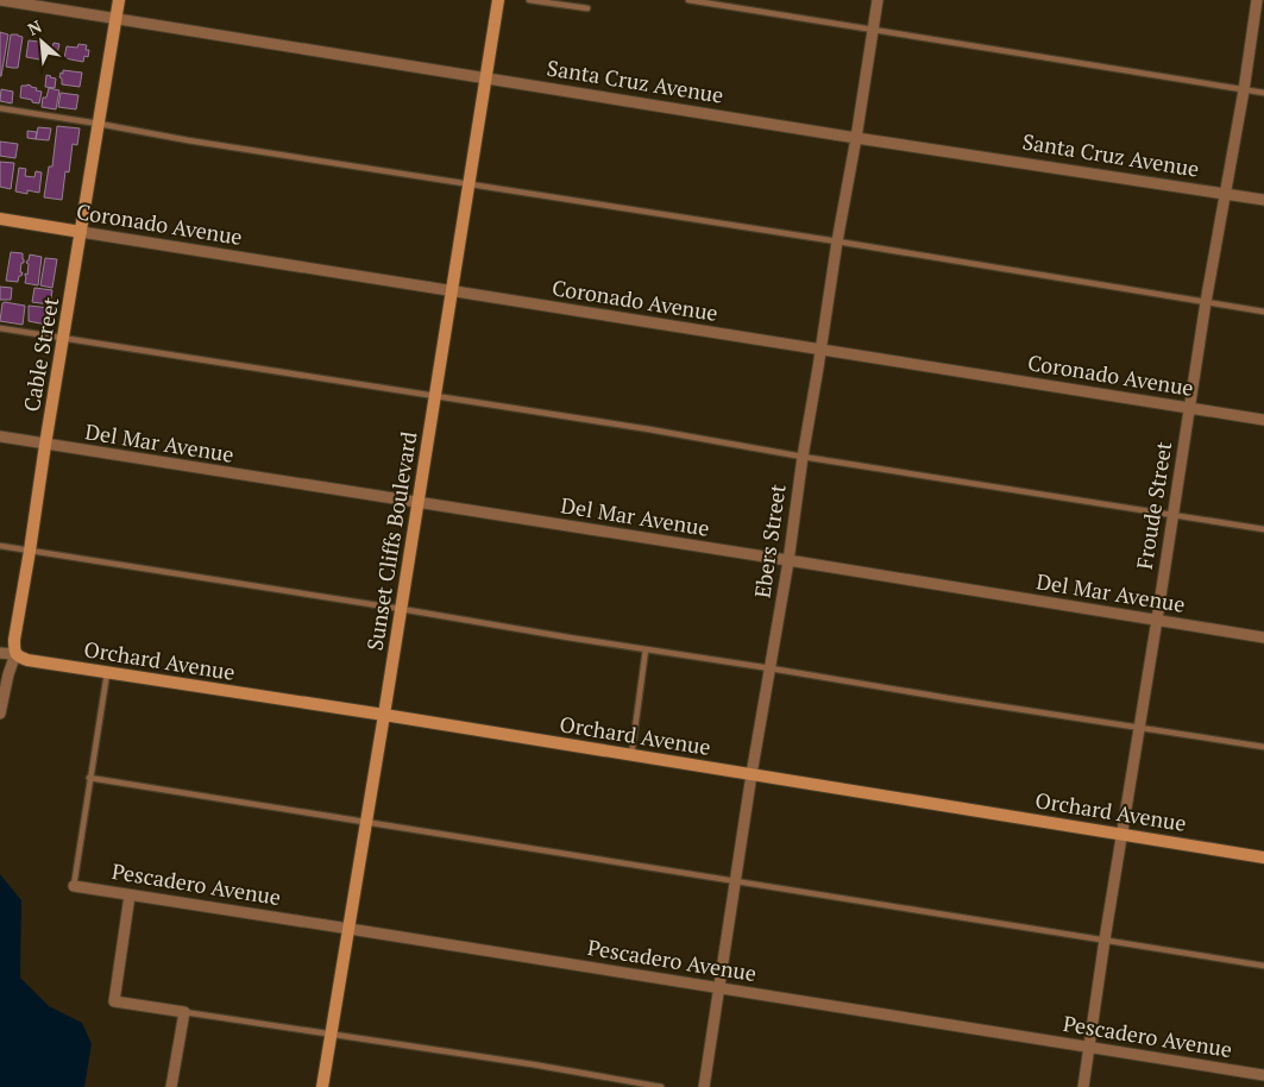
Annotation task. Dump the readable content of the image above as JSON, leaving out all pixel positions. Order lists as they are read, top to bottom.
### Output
{
  "streets": {
    "street": [
      "Santa Cruz Avenue",
      "Coronado Avenue",
      "Cable Street",
      "Del Mar Avenue",
      "Froude Street",
      "Sunset Cliffs Boulevard",
      "Ebers Street",
      "Orchard Avenue",
      "Pescadero Avenue"
    ]
  },
  "crossings": [
    ["Santa Cruz Avenue", "Cable Street"],
    ["Santa Cruz Avenue", "Froude Street"],
    ["Santa Cruz Avenue", "Sunset Cliffs Boulevard"],
    ["Santa Cruz Avenue", "Ebers Street"],
    ["Coronado Avenue", "Cable Street"],
    ["Coronado Avenue", "Froude Street"],
    ["Coronado Avenue", "Sunset Cliffs Boulevard"],
    ["Coronado Avenue", "Ebers Street"],
    ["Cable Street", "Del Mar Avenue"],
    ["Cable Street", "Orchard Avenue"],
    ["Del Mar Avenue", "Froude Street"],
    ["Del Mar Avenue", "Sunset Cliffs Boulevard"],
    ["Del Mar Avenue", "Ebers Street"],
    ["Froude Street", "Orchard Avenue"],
    ["Froude Street", "Pescadero Avenue"],
    ["Sunset Cliffs Boulevard", "Orchard Avenue"],
    ["Sunset Cliffs Boulevard", "Pescadero Avenue"],
    ["Ebers Street", "Orchard Avenue"],
    ["Ebers Street", "Pescadero Avenue"]
  ],
  "north": "top left"
}
